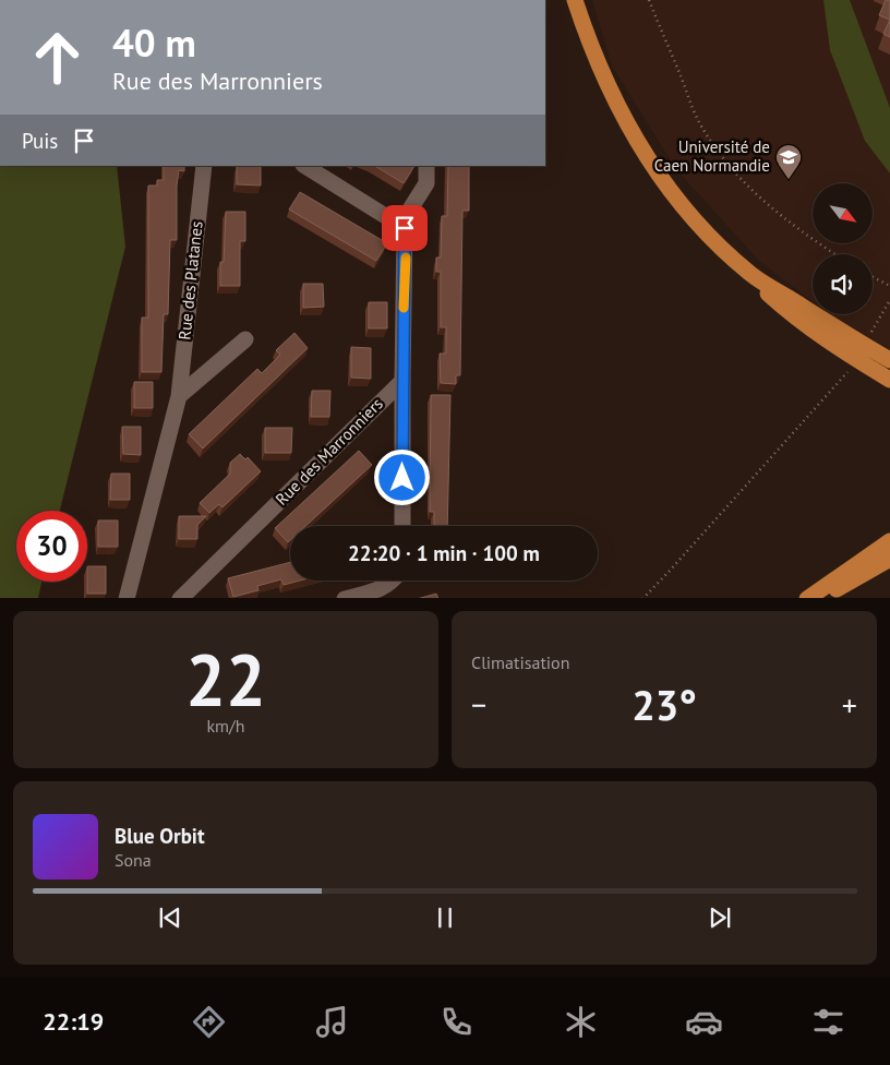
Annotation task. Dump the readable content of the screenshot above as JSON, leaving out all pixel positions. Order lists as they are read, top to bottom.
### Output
{
  "streets": {
    "street": ["Rue des Platanes", "Rue des Marronniers"]
  },
  "places": {
    "school or university": ["Université de Caen Normandie"]
  },
  "north": "bottom right",
  "page": {
    "turn": ["40 m", "Rue des Marronniers"],
    "then": "Puis",
    "limit": "30",
    "trip": "22:20 · 1 min · 100 m",
    "tile": [
      ["22", "km/h"],
      "Climatisation"
    ],
    "heat": ["−", "23°", "+"],
    "song": ["Blue Orbit", "Sona"],
    "tabs": "22:19"
  }
}
